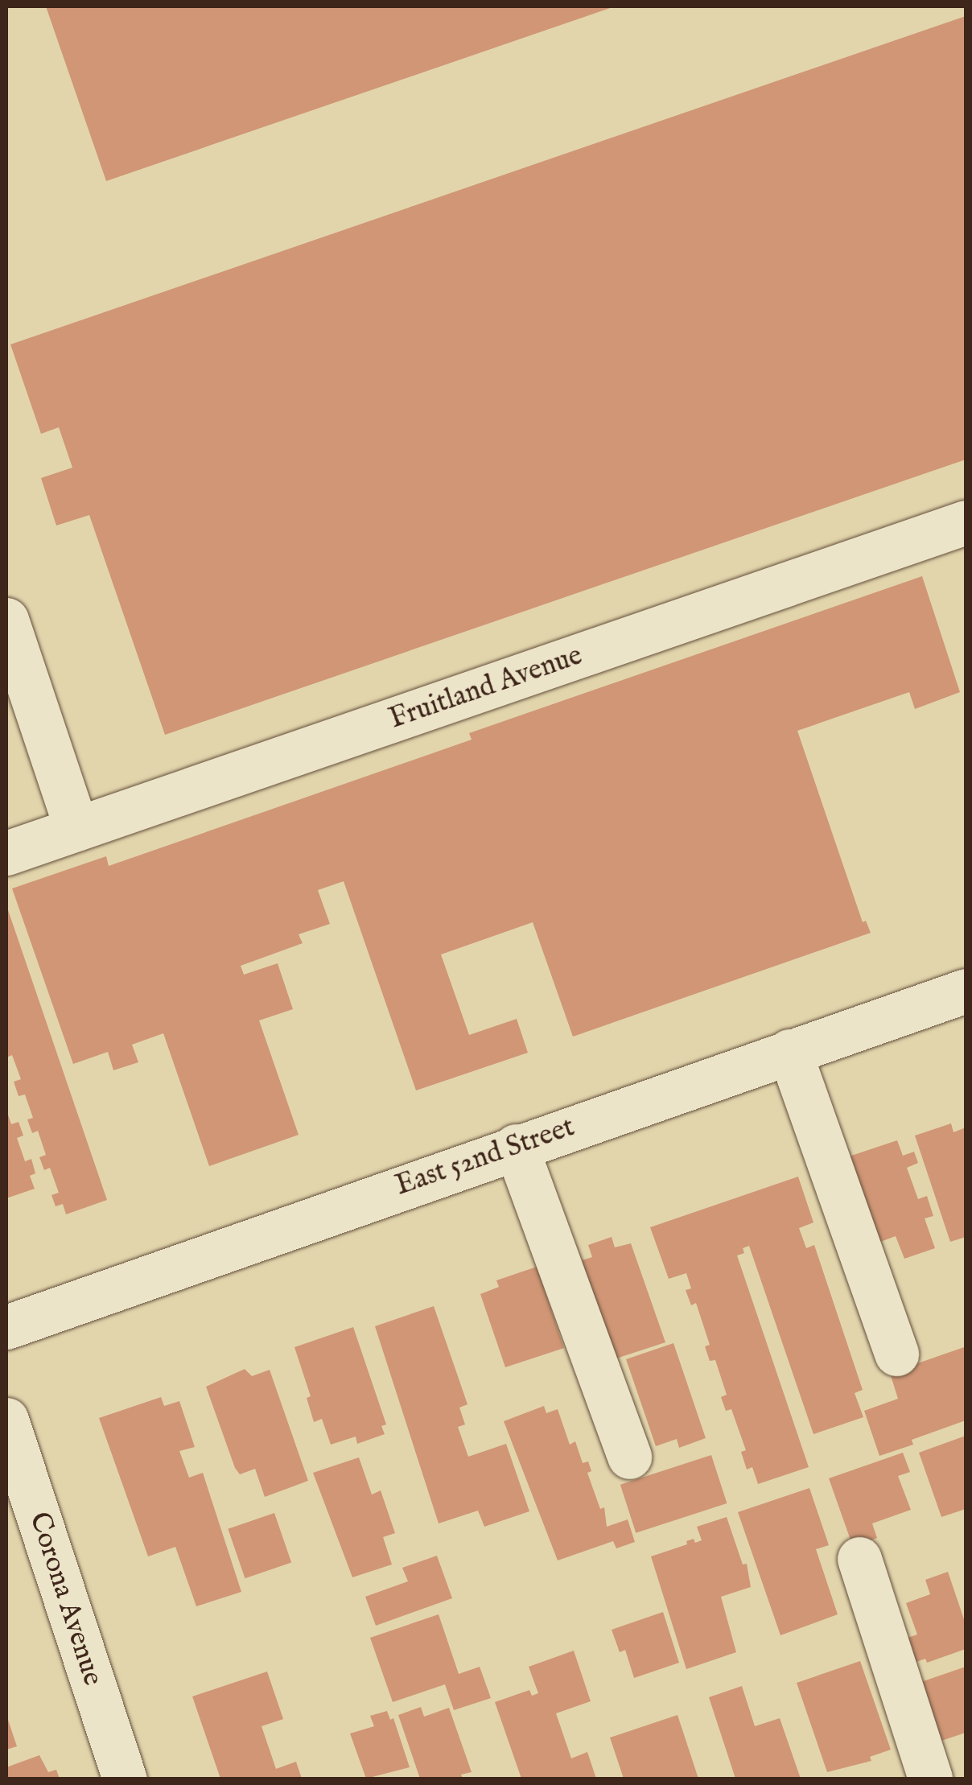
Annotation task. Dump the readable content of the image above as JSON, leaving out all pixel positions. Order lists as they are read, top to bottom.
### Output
{
  "streets": {
    "street": ["Fruitland Avenue", "East 52nd Street", "Corona Avenue"]
  }
}
